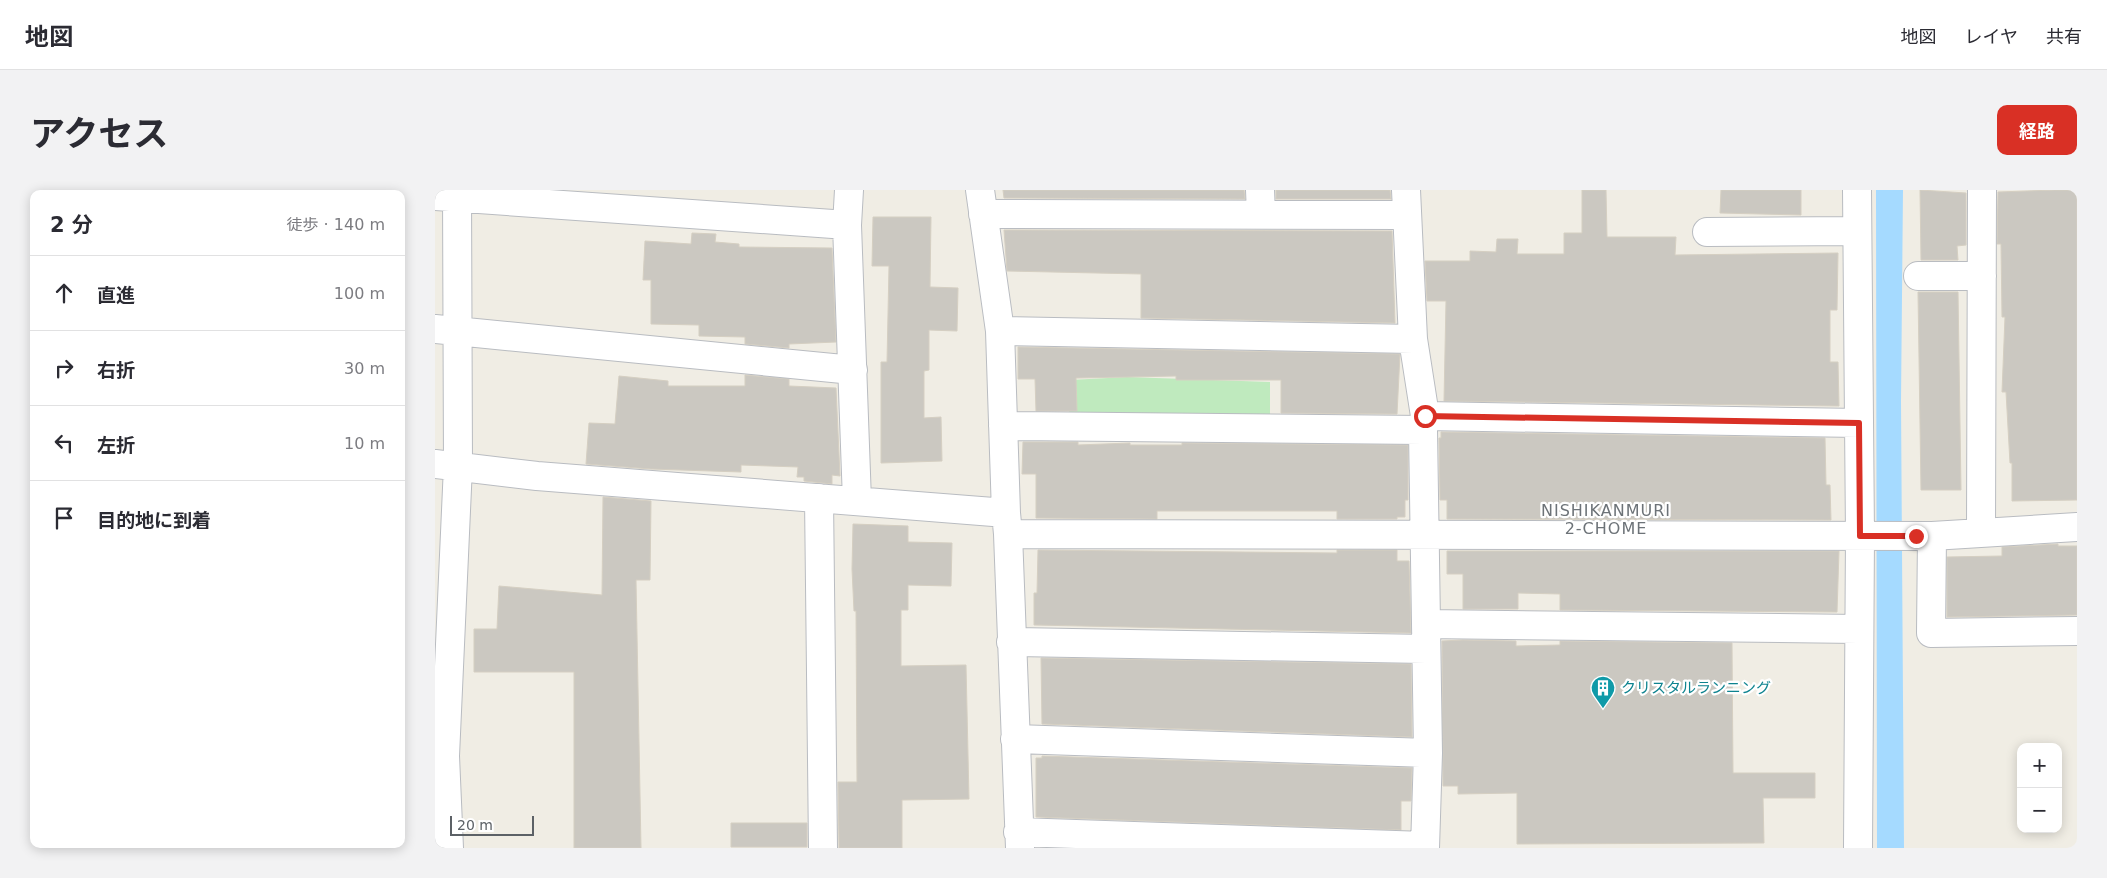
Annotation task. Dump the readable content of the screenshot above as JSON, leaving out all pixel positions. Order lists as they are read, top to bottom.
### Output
{
  "districts": ["NISHIKANMURI 2-CHOME"],
  "places": {
    "building": ["クリスタルランニング"]
  },
  "scale_bar": "20 m",
  "page": {
    "header": "地図",
    "nav": ["地図", "レイヤ", "共有"],
    "title": "アクセス",
    "buttons": "経路",
    "heading": ["2 分", "徒歩 · 140 m"],
    "list": [
      ["直進", "100 m"],
      ["右折", "30 m"],
      ["左折", "10 m"],
      "目的地に到着"
    ],
    "map_buttons": ["+", "−"],
    "scale": "20 m"
  }
}
